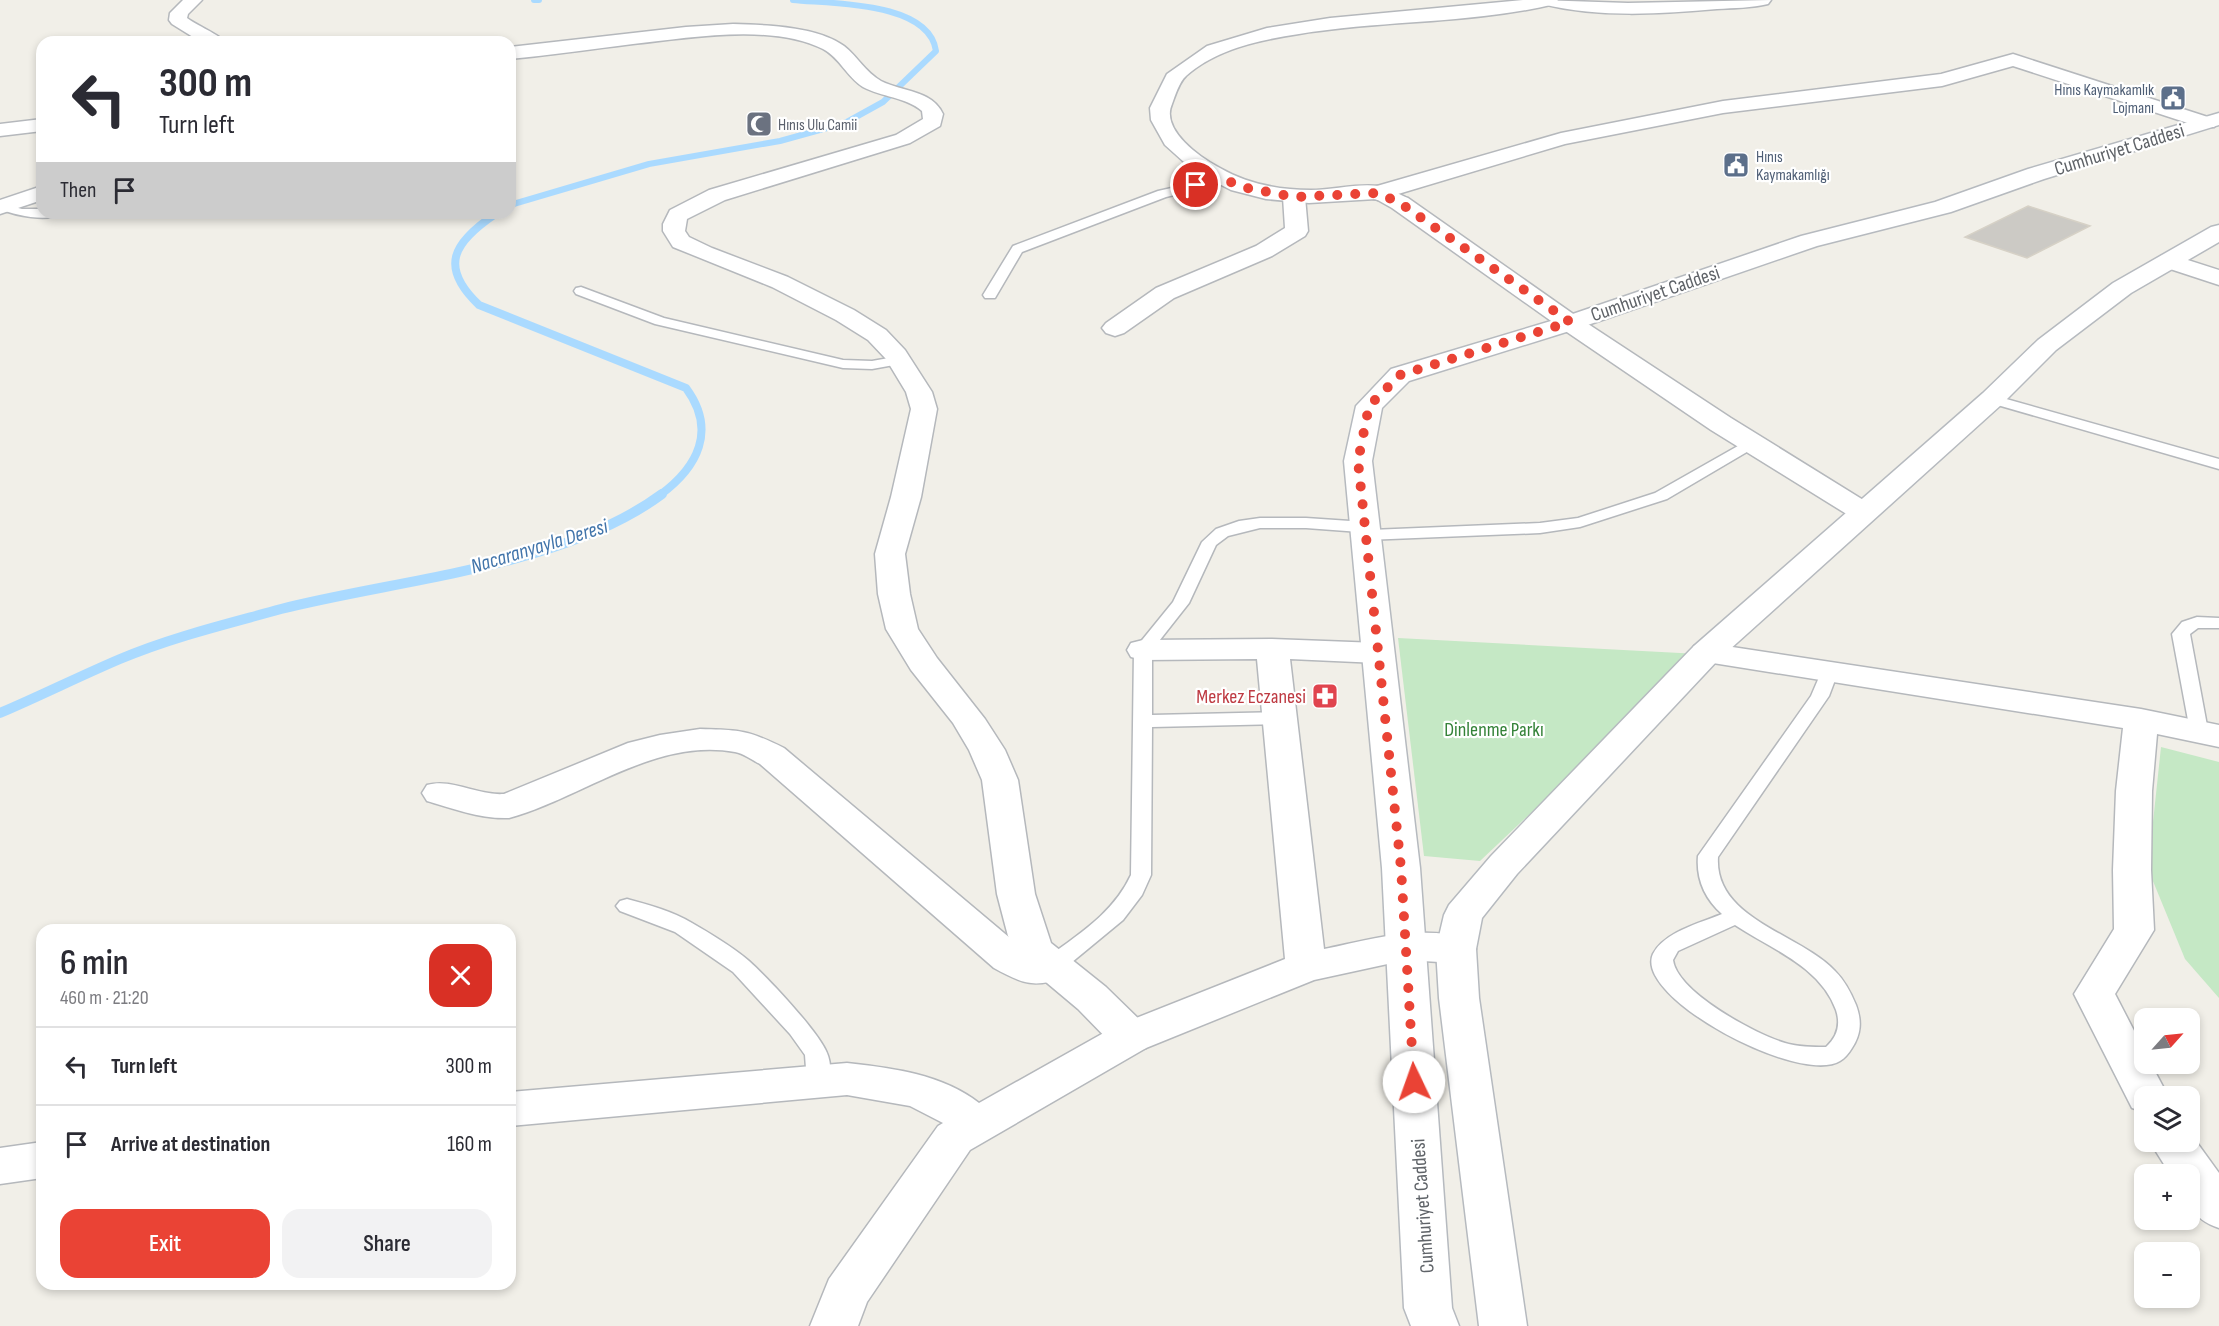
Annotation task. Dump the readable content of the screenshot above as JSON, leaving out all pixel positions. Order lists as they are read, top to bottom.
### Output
{
  "streets": {
    "street": ["Cumhuriyet Caddesi"]
  },
  "water": ["Nacaranyayla Deresi"],
  "parks": ["Dinlenme Parkı"],
  "places": {
    "public building": ["Hınıs Kaymakamlık Lojmanı", "Hınıs Kaymakamlığı"],
    "mosque": ["Hınıs Ulu Camii"],
    "pharmacy": ["Merkez Eczanesi"]
  },
  "north": "top right",
  "page": {
    "turn": ["300 m", "Turn left"],
    "then": "Then",
    "heading": ["6 min", "460 m · 21:20"],
    "map_buttons": ["+", "−"],
    "list": [
      {
        "name": "Turn left",
        "value": "300 m"
      },
      {
        "name": "Arrive at destination",
        "value": "160 m"
      }
    ],
    "buttons": ["Exit", "Share"]
  }
}
